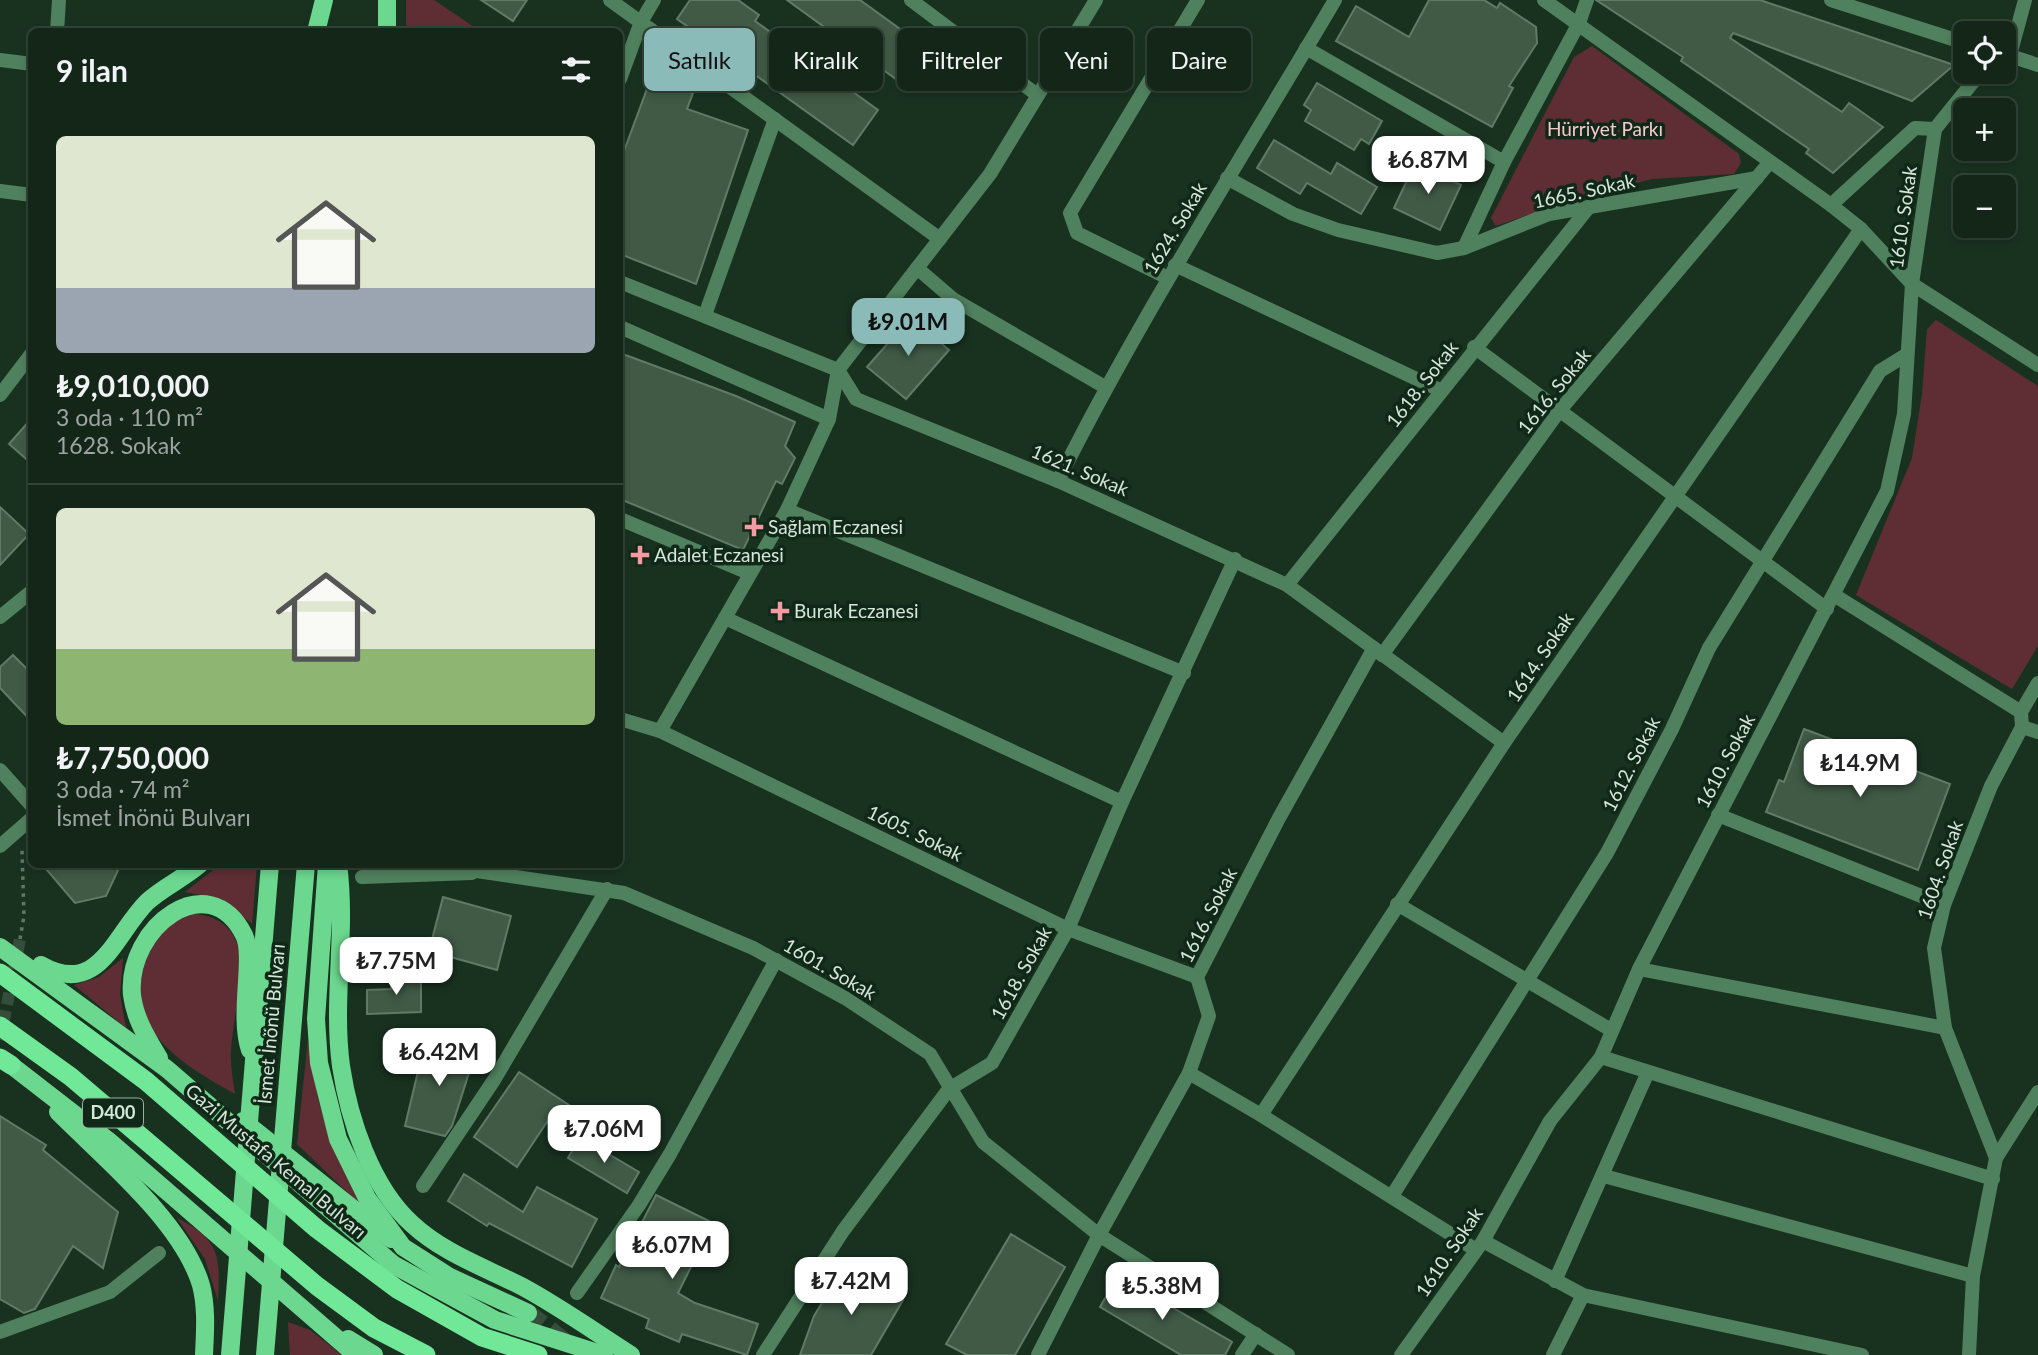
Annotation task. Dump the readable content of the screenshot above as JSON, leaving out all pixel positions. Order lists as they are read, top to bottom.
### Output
{
  "streets": {
    "highway": ["D400", "Gazi Mustafa Kemal Bulvarı"],
    "main road": ["İsmet İnönü Bulvarı"],
    "street": [
      "1665. Sokak",
      "1610. Sokak",
      "1624. Sokak",
      "1618. Sokak",
      "1616. Sokak",
      "1621. Sokak",
      "1614. Sokak",
      "1612. Sokak",
      "1605. Sokak",
      "1604. Sokak",
      "1601. Sokak"
    ]
  },
  "crossings": [
    ["1665. Sokak", "1624. Sokak"],
    ["1665. Sokak", "1618. Sokak"],
    ["1665. Sokak", "1616. Sokak"],
    ["1610. Sokak", "1612. Sokak"],
    ["1624. Sokak", "1621. Sokak"],
    ["1618. Sokak", "1621. Sokak"],
    ["1618. Sokak", "1605. Sokak"],
    ["1618. Sokak", "1601. Sokak"],
    ["1616. Sokak", "1621. Sokak"],
    ["1616. Sokak", "1605. Sokak"],
    ["1616. Sokak", "1601. Sokak"],
    ["1621. Sokak", "1614. Sokak"]
  ],
  "parks": ["Hürriyet Parkı"],
  "places": {
    "health": ["Sağlam Eczanesi", "Adalet Eczanesi", "Burak Eczanesi"]
  },
  "page": {
    "map_buttons": ["+", "−"],
    "chip": [
      "Satılık",
      "Kiralık",
      "Filtreler",
      "Yeni",
      "Daire"
    ],
    "heading": "9 ilan",
    "list": [
      {
        "name": "₺9,010,000",
        "note": "3 oda · 110 m² · 1628. Sokak"
      },
      {
        "name": "₺7,750,000",
        "note": "3 oda · 74 m² · İsmet İnönü Bulvarı"
      }
    ],
    "price": [
      "₺6.87M",
      "₺9.01M",
      "₺14.9M",
      "₺7.75M",
      "₺6.42M",
      "₺7.06M",
      "₺6.07M",
      "₺7.42M",
      "₺5.38M"
    ]
  }
}
